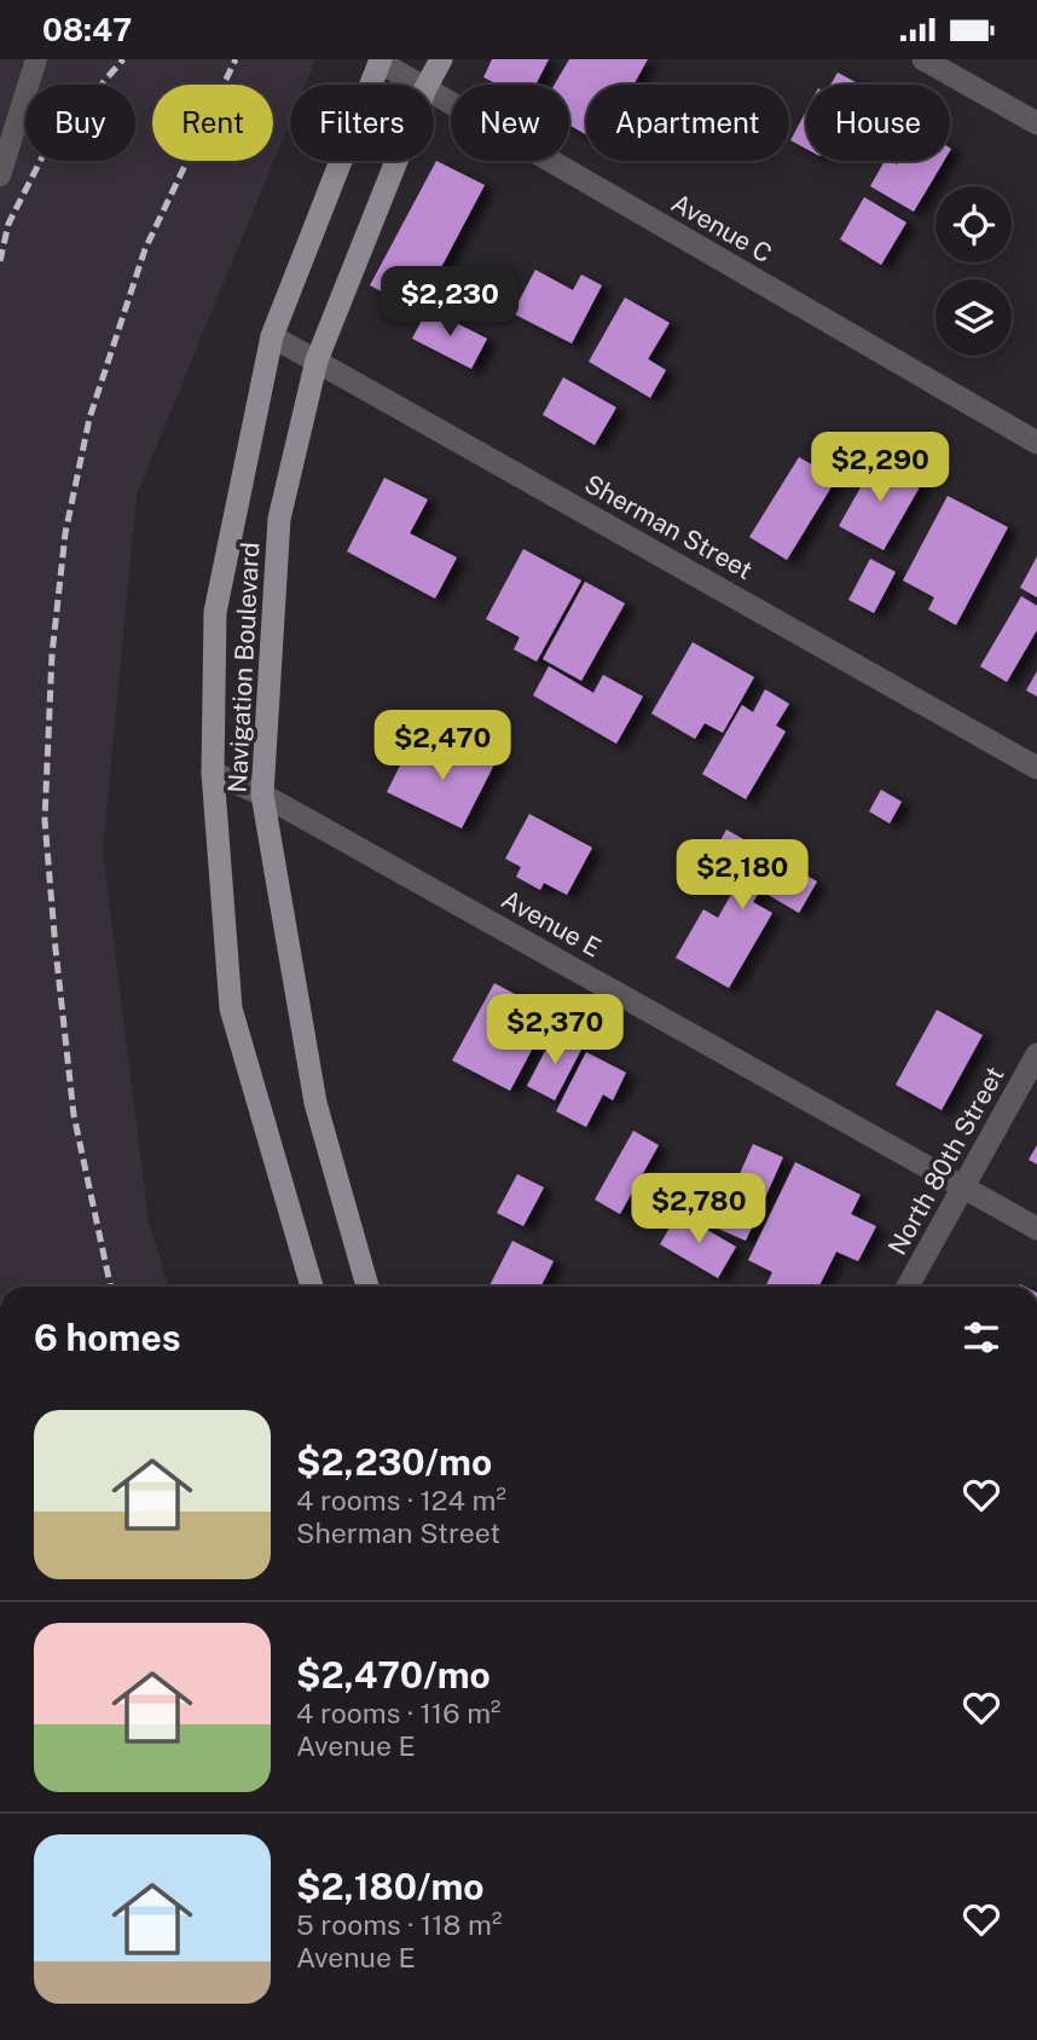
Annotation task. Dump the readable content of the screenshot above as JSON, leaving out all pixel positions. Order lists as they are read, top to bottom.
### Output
{
  "streets": {
    "main road": ["Navigation Boulevard"],
    "street": [
      "Avenue C",
      "Sherman Street",
      "Avenue E",
      "North 80th Street"
    ]
  },
  "crossings": [
    ["Avenue C", "Navigation Boulevard"],
    ["Sherman Street", "Navigation Boulevard"],
    ["Navigation Boulevard", "Avenue E"],
    ["Avenue E", "North 80th Street"]
  ],
  "page": {
    "status": "08:47",
    "chip": [
      "Buy",
      "Rent",
      "Filters",
      "New",
      "Apartment",
      "House"
    ],
    "price": [
      "$2,230",
      "$2,290",
      "$2,470",
      "$2,180",
      "$2,370",
      "$2,780"
    ],
    "heading": "6 homes",
    "list": [
      {
        "name": "$2,230/mo",
        "note": "4 rooms · 124 m² · Sherman Street"
      },
      {
        "name": "$2,470/mo",
        "note": "4 rooms · 116 m² · Avenue E"
      },
      {
        "name": "$2,180/mo",
        "note": "5 rooms · 118 m² · Avenue E"
      }
    ]
  }
}
